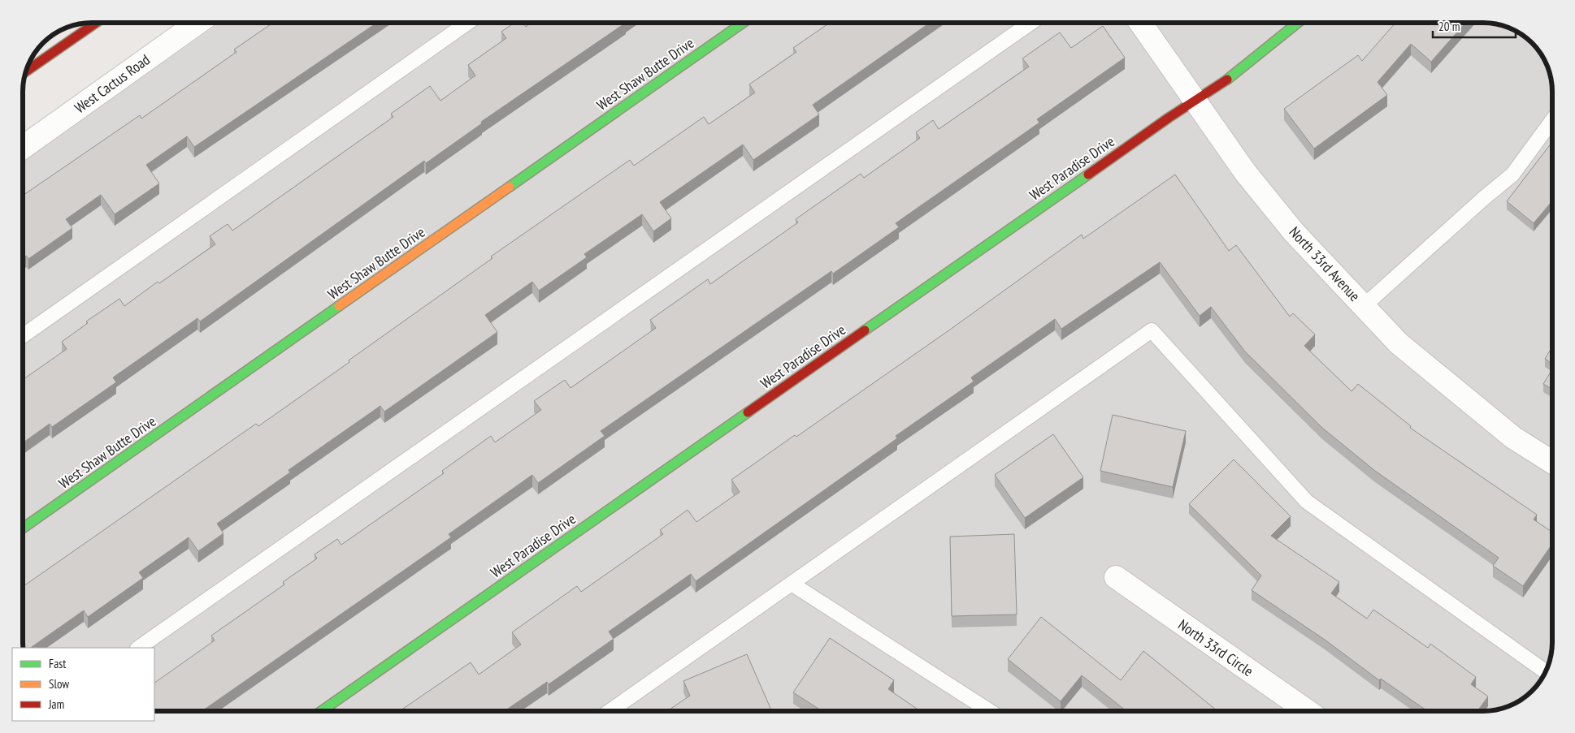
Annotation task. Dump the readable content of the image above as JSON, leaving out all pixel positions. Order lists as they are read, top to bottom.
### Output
{
  "streets": {
    "street": [
      "West Shaw Butte Drive",
      "West Cactus Road",
      "West Paradise Drive",
      "North 33rd Avenue",
      "North 33rd Circle"
    ]
  },
  "crossings": [
    ["West Paradise Drive", "North 33rd Avenue"]
  ],
  "legend": ["Fast", "Slow", "Jam"],
  "scale_bar": "20 m"
}
